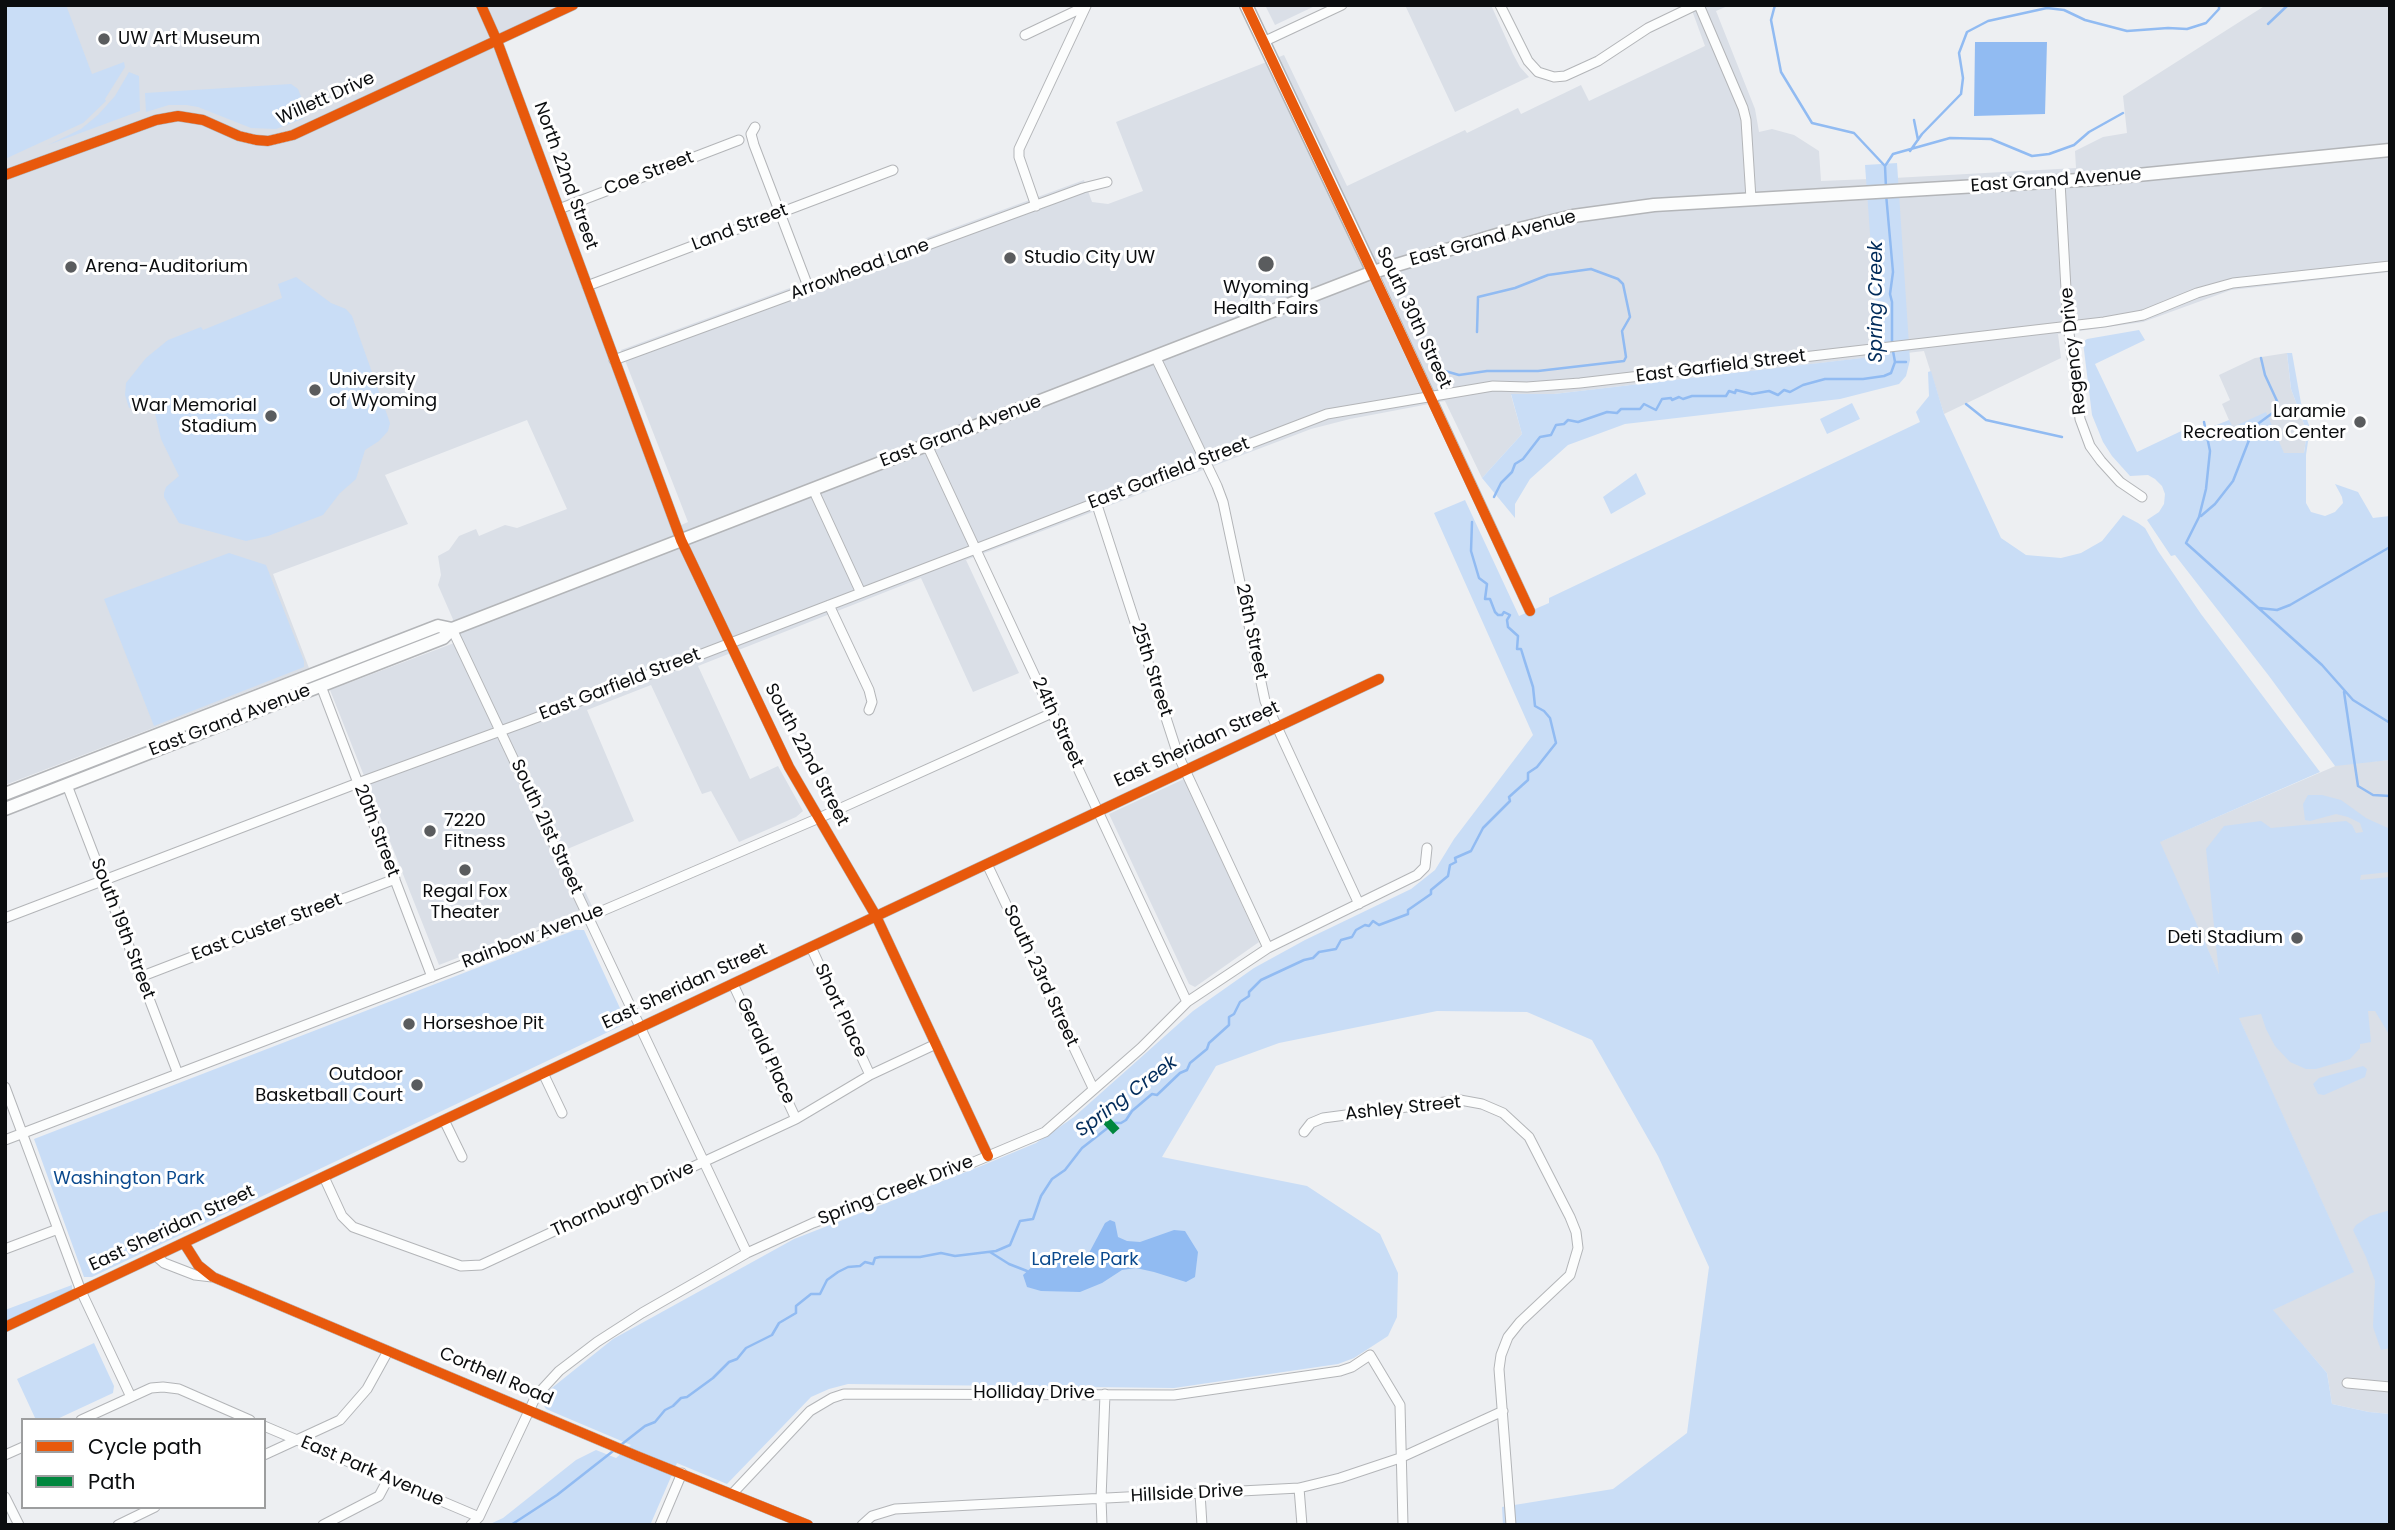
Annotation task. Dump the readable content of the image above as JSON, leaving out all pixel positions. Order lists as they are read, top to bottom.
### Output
{
  "streets": {
    "main road": ["East Grand Avenue", "South 30th Street"],
    "street": [
      "Willett Drive",
      "Coe Street",
      "North 22nd Street",
      "Land Street",
      "Arrowhead Lane",
      "Regency Drive",
      "East Garfield Street",
      "26th Street",
      "25th Street",
      "24th Street",
      "East Sheridan Street",
      "South 22nd Street",
      "South 21st Street",
      "20th Street",
      "East Custer Street",
      "South 19th Street",
      "Rainbow Avenue",
      "South 23rd Street",
      "Short Place",
      "Gerald Place",
      "Ashley Street",
      "Spring Creek Drive",
      "Thornburgh Drive",
      "Corthell Road",
      "Holliday Drive",
      "East Park Avenue",
      "Hillside Drive"
    ]
  },
  "crossings": [
    ["Willett Drive", "North 22nd Street"],
    ["Coe Street", "North 22nd Street"],
    ["North 22nd Street", "Land Street"],
    ["North 22nd Street", "Arrowhead Lane"],
    ["North 22nd Street", "South 22nd Street"],
    ["East Grand Avenue", "South 30th Street"],
    ["East Grand Avenue", "Regency Drive"],
    ["East Grand Avenue", "26th Street"],
    ["East Grand Avenue", "24th Street"],
    ["East Grand Avenue", "South 22nd Street"],
    ["East Grand Avenue", "South 21st Street"],
    ["East Grand Avenue", "20th Street"],
    ["East Grand Avenue", "South 19th Street"],
    ["Arrowhead Lane", "South 22nd Street"],
    ["South 30th Street", "East Garfield Street"],
    ["Regency Drive", "East Garfield Street"],
    ["East Garfield Street", "26th Street"],
    ["East Garfield Street", "25th Street"],
    ["East Garfield Street", "24th Street"],
    ["East Garfield Street", "South 22nd Street"],
    ["East Garfield Street", "South 21st Street"],
    ["East Garfield Street", "20th Street"],
    ["East Garfield Street", "South 19th Street"],
    ["26th Street", "East Sheridan Street"],
    ["26th Street", "Spring Creek Drive"],
    ["25th Street", "East Sheridan Street"],
    ["25th Street", "Spring Creek Drive"],
    ["24th Street", "East Sheridan Street"],
    ["24th Street", "Rainbow Avenue"],
    ["24th Street", "Spring Creek Drive"],
    ["East Sheridan Street", "South 22nd Street"],
    ["East Sheridan Street", "South 21st Street"],
    ["East Sheridan Street", "South 23rd Street"],
    ["East Sheridan Street", "Short Place"],
    ["East Sheridan Street", "Gerald Place"],
    ["East Sheridan Street", "Thornburgh Drive"],
    ["East Sheridan Street", "Corthell Road"],
    ["South 22nd Street", "Rainbow Avenue"],
    ["South 22nd Street", "Spring Creek Drive"],
    ["South 22nd Street", "Thornburgh Drive"],
    ["South 21st Street", "Rainbow Avenue"],
    ["South 21st Street", "Spring Creek Drive"],
    ["South 21st Street", "Thornburgh Drive"],
    ["20th Street", "East Custer Street"],
    ["20th Street", "Rainbow Avenue"],
    ["East Custer Street", "South 19th Street"],
    ["South 19th Street", "Rainbow Avenue"],
    ["South 23rd Street", "Spring Creek Drive"],
    ["Short Place", "Thornburgh Drive"],
    ["Gerald Place", "Thornburgh Drive"],
    ["Ashley Street", "Hillside Drive"],
    ["Spring Creek Drive", "Corthell Road"],
    ["Spring Creek Drive", "East Park Avenue"],
    ["Corthell Road", "Holliday Drive"],
    ["Holliday Drive", "Hillside Drive"]
  ],
  "water": ["Spring Creek"],
  "parks": ["Washington Park", "LaPrele Park"],
  "places": [
    "UW Art Museum",
    "Studio City UW",
    "Wyoming Health Fairs",
    "Arena-Auditorium",
    "University of Wyoming",
    "War Memorial Stadium",
    "Laramie Recreation Center",
    "7220 Fitness",
    "Regal Fox Theater",
    "Deti Stadium",
    "Horseshoe Pit",
    "Outdoor Basketball Court"
  ],
  "legend": ["Cycle path", "Path"]
}
